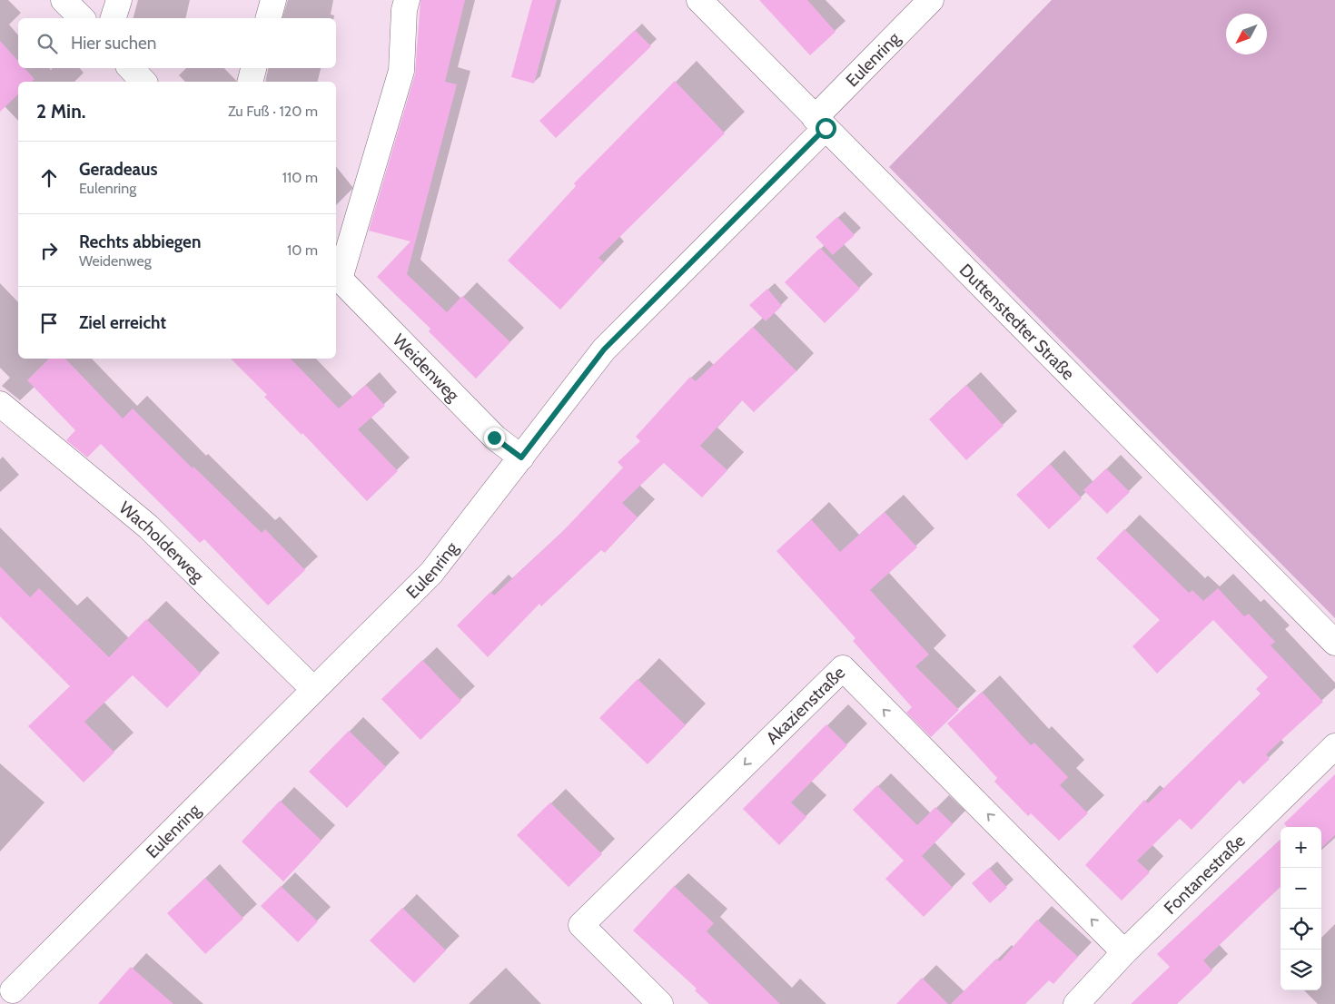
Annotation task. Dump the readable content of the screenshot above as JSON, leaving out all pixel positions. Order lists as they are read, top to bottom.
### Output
{
  "streets": {
    "street": [
      "Eulenring",
      "Duttenstedter Straße",
      "Weidenweg",
      "Wacholderweg",
      "Akazienstraße",
      "Fontanestraße"
    ]
  },
  "crossings": [
    ["Eulenring", "Duttenstedter Straße"],
    ["Eulenring", "Weidenweg"],
    ["Eulenring", "Wacholderweg"],
    ["Akazienstraße", "Fontanestraße"]
  ],
  "north": "bottom left",
  "page": {
    "search": "Hier suchen",
    "heading": ["2 Min.", "Zu Fuß · 120 m"],
    "list": [
      ["Geradeaus", "Eulenring", "110 m"],
      ["Rechts abbiegen", "Weidenweg", "10 m"],
      "Ziel erreicht"
    ],
    "map_buttons": ["+", "−"]
  }
}
